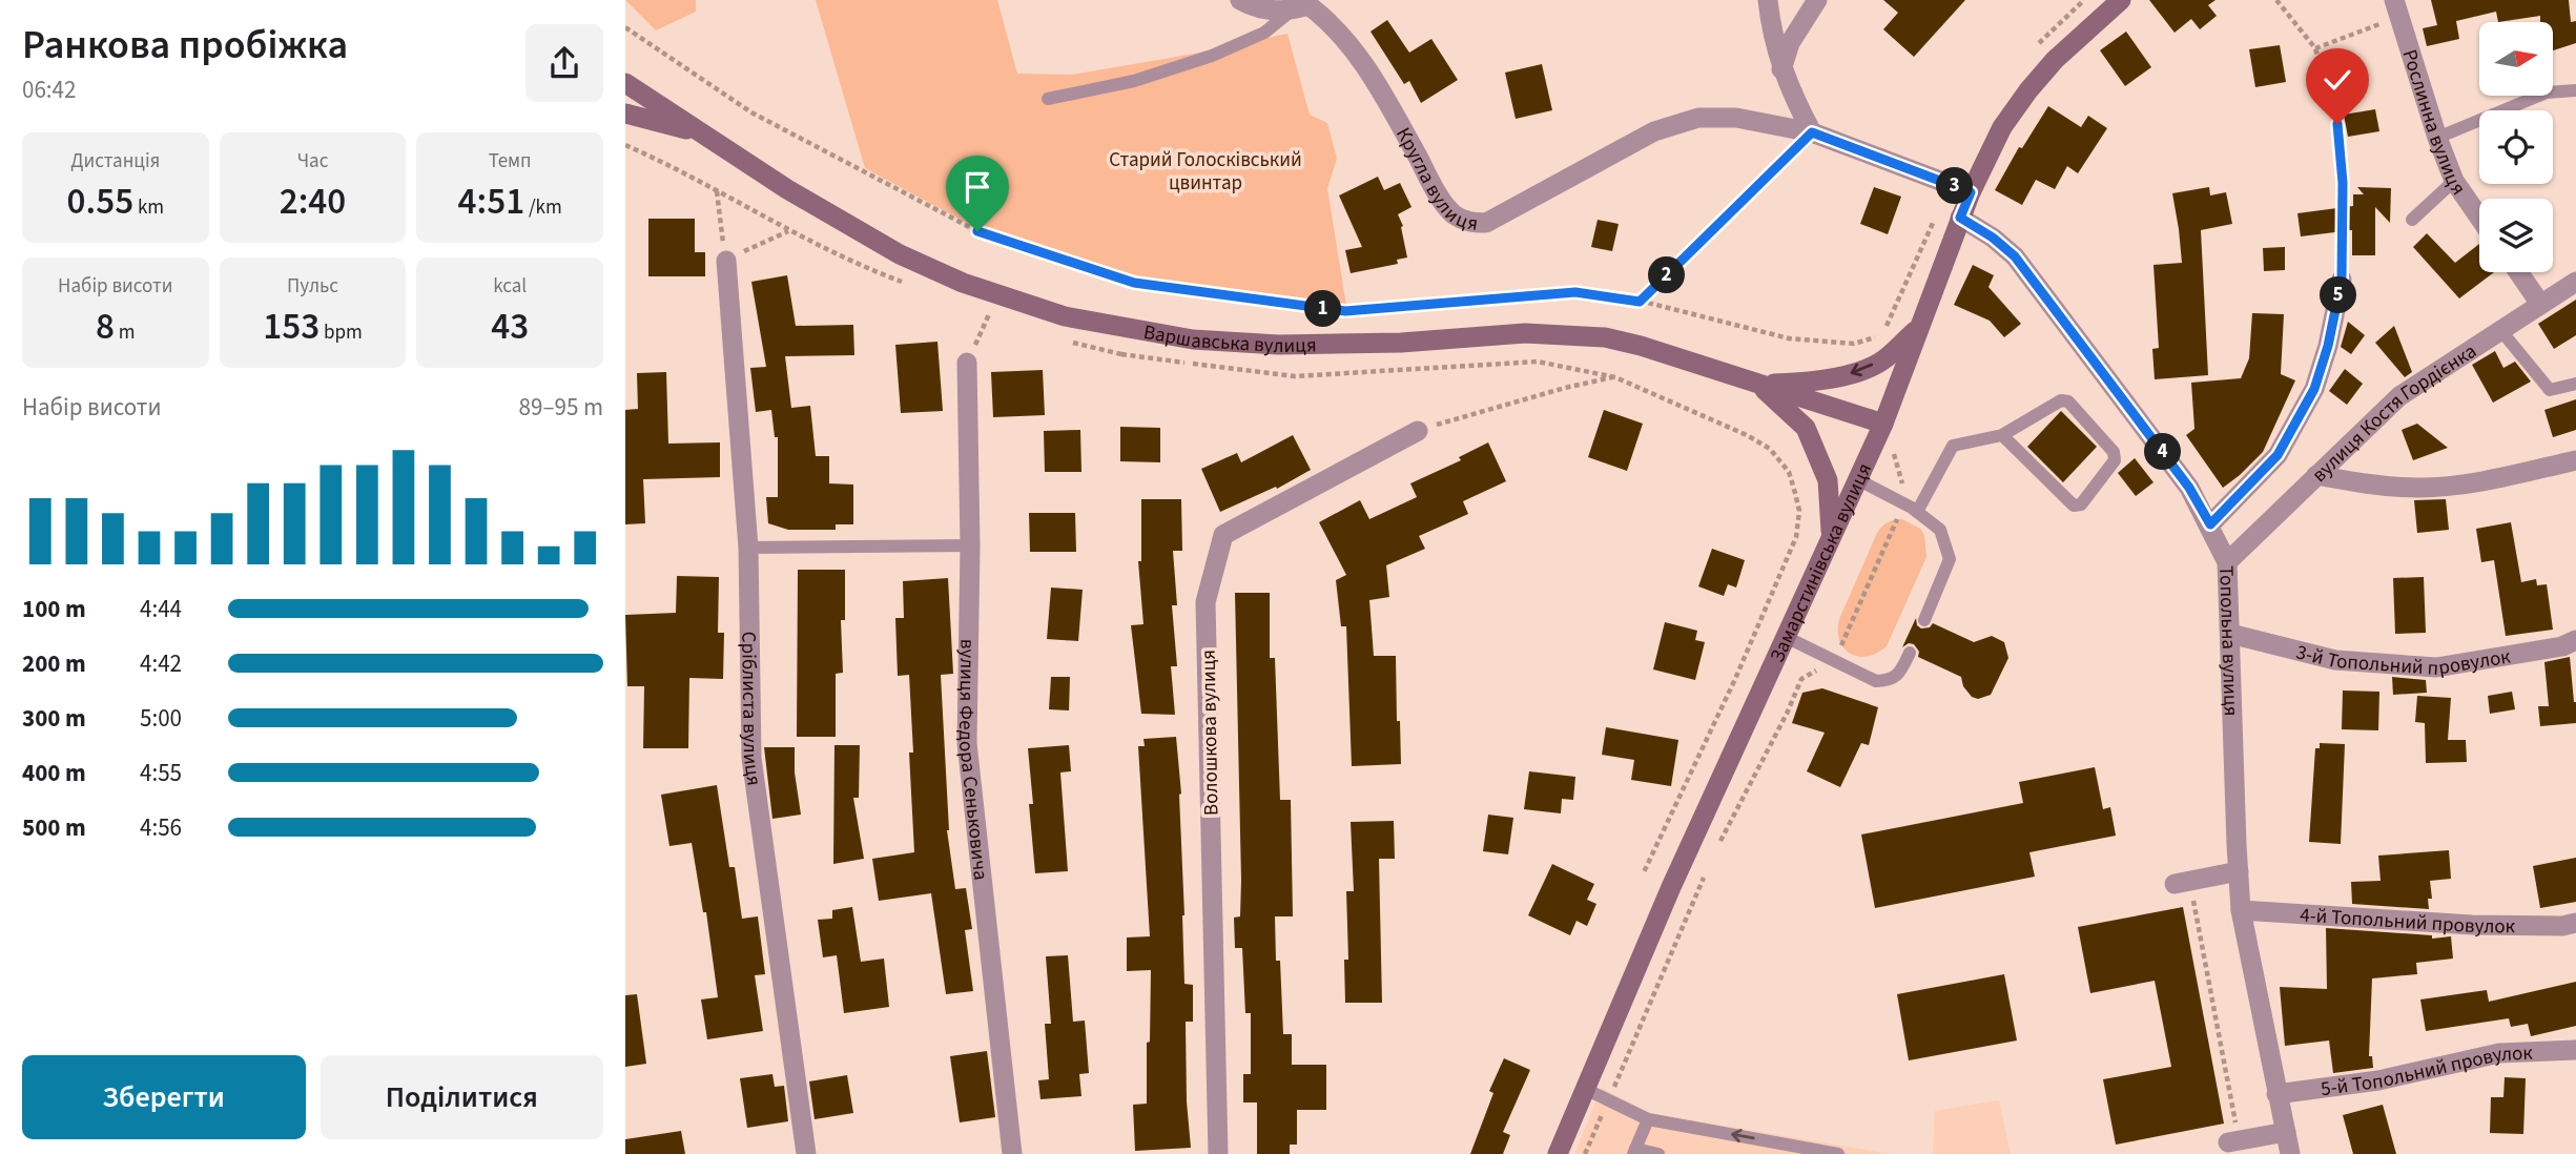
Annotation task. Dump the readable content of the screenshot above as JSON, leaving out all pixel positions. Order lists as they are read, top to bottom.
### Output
{
  "streets": {
    "main road": ["Варшавська вулиця", "Замарстинівська вулиця"],
    "street": [
      "Рослинна вулиця",
      "Кругла вулиця",
      "вулиця Костя Гордієнка",
      "Топольна вулиця",
      "3-й Топольний провулок",
      "Сріблиста вулиця",
      "Волошкова вулиця",
      "вулиця Федора Сеньковича",
      "4-й Топольний провулок",
      "5-й Топольний провулок"
    ]
  },
  "crossings": [
    ["Кругла вулиця", "Замарстинівська вулиця"],
    ["Варшавська вулиця", "Замарстинівська вулиця"],
    ["вулиця Костя Гордієнка", "Топольна вулиця"],
    ["Замарстинівська вулиця", "Топольна вулиця"],
    ["Топольна вулиця", "3-й Топольний провулок"],
    ["Топольна вулиця", "4-й Топольний провулок"],
    ["Топольна вулиця", "5-й Топольний провулок"]
  ],
  "parks": ["Старий Голосківський цвинтар"],
  "north": "right",
  "page": {
    "heading": ["Ранкова пробіжка", "06:42"],
    "stats": [
      ["Дистанція", "0.55 km"],
      ["Час", "2:40"],
      ["Темп", "4:51 /km"],
      ["Набір висоти", "8 m"],
      ["Пульс", "153 bpm"],
      ["kcal", "43"]
    ],
    "pins": [
      "3",
      "2",
      "5",
      "1",
      "4"
    ],
    "chart": ["Набір висоти", "89–95 m"],
    "list": [
      {
        "name": "100 m",
        "note": "4:44"
      },
      {
        "name": "200 m",
        "note": "4:42"
      },
      {
        "name": "300 m",
        "note": "5:00"
      },
      {
        "name": "400 m",
        "note": "4:55"
      },
      {
        "name": "500 m",
        "note": "4:56"
      }
    ],
    "buttons": ["Зберегти", "Поділитися"]
  }
}
